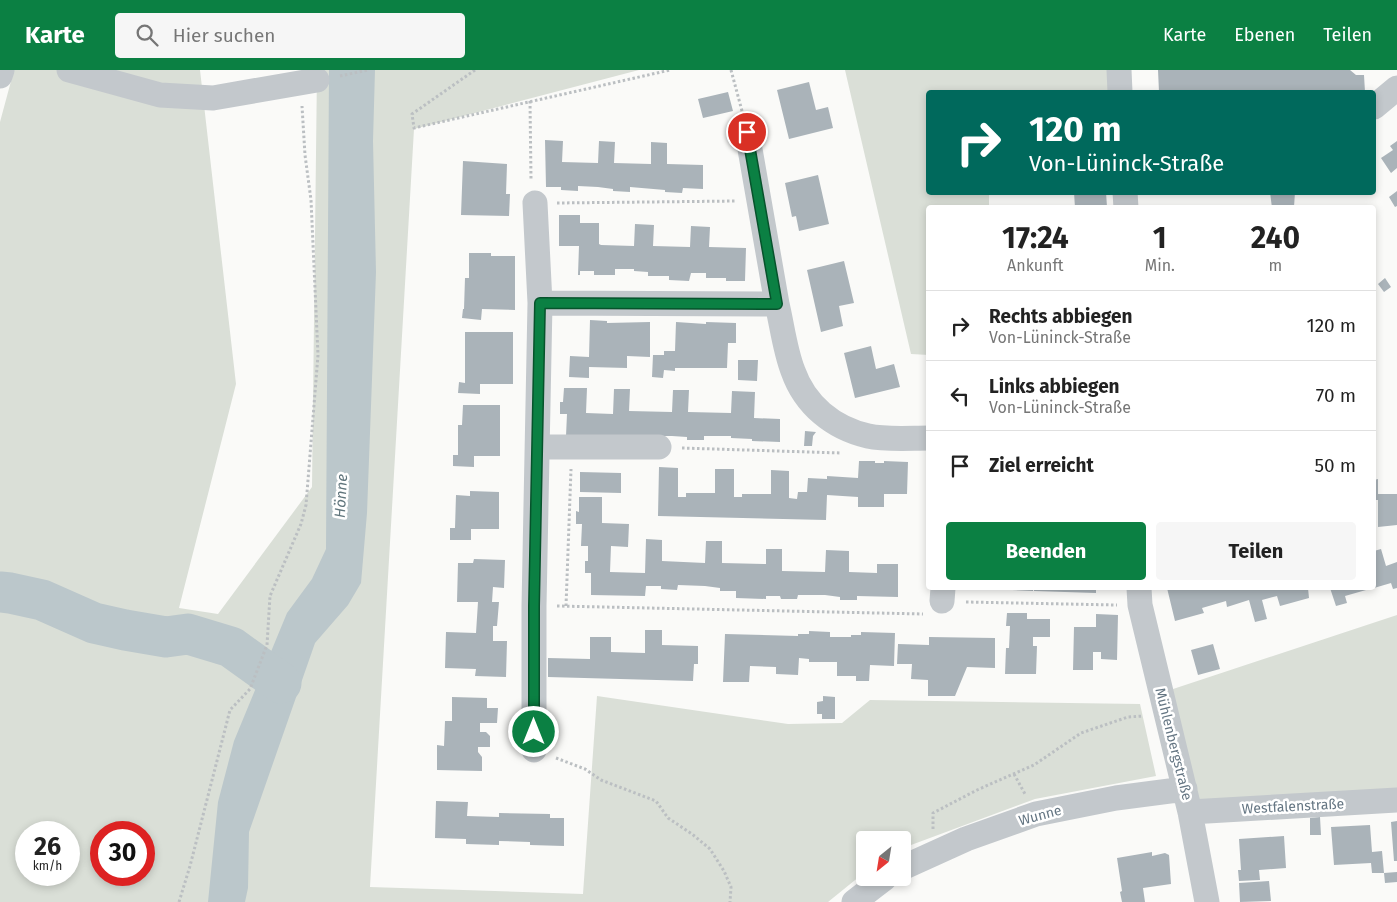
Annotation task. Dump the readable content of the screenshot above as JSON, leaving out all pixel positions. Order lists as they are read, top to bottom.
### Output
{
  "streets": {
    "street": ["Mühlenbergstraße", "Westfalenstraße", "Wunne"]
  },
  "crossings": [
    ["Mühlenbergstraße", "Westfalenstraße"],
    ["Mühlenbergstraße", "Wunne"],
    ["Westfalenstraße", "Wunne"]
  ],
  "water": ["Hönne"],
  "north": "bottom left",
  "page": {
    "header": "Karte",
    "search": "Hier suchen",
    "nav": ["Karte", "Ebenen", "Teilen"],
    "turn": ["120 m", "Von-Lüninck-Straße"],
    "eta": [
      "17:24",
      "Ankunft",
      "1",
      "Min.",
      "240",
      "m"
    ],
    "list": [
      {
        "name": "Rechts abbiegen",
        "note": "Von-Lüninck-Straße",
        "value": "120 m"
      },
      {
        "name": "Links abbiegen",
        "note": "Von-Lüninck-Straße",
        "value": "70 m"
      },
      {
        "name": "Ziel erreicht",
        "value": "50 m"
      }
    ],
    "buttons": ["Beenden", "Teilen"],
    "speed": "26 km/h",
    "limit": "30"
  }
}
